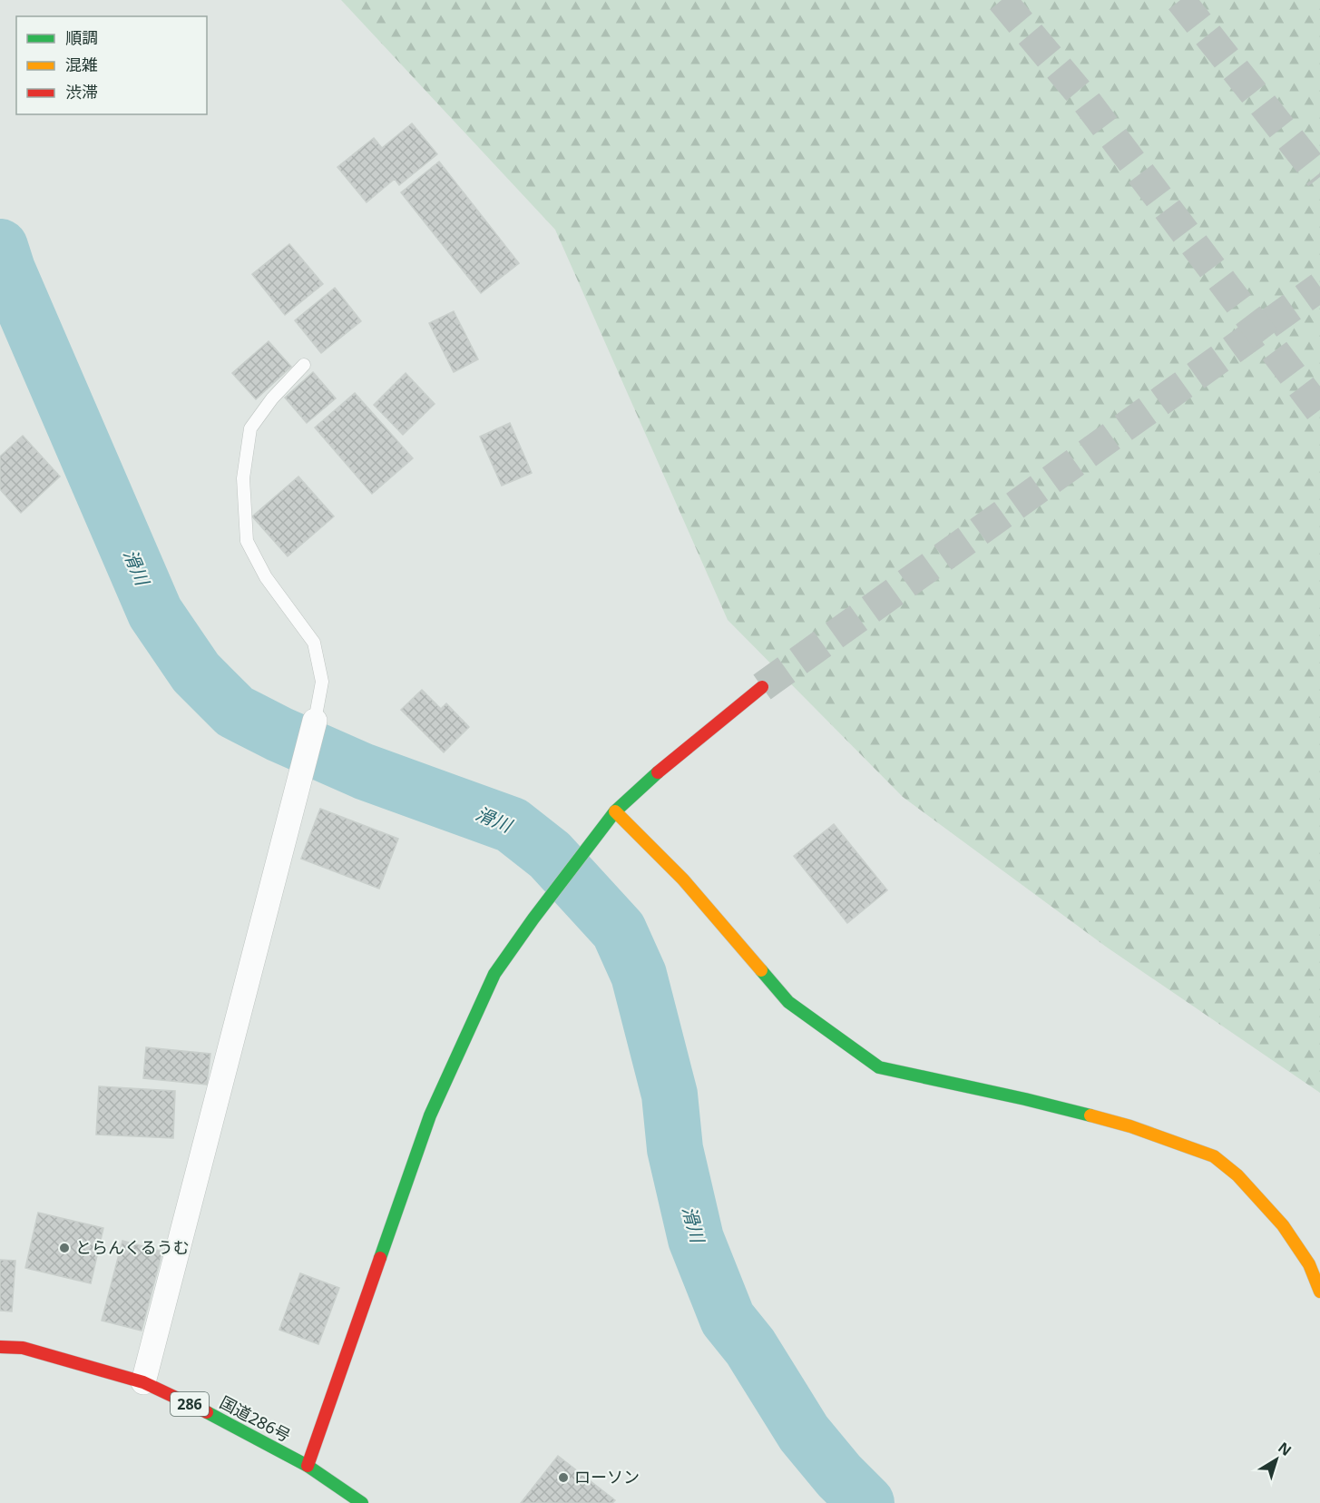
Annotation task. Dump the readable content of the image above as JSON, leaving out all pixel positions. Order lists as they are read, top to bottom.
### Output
{
  "streets": {
    "main road": ["286", "国道286号"]
  },
  "water": ["滑川"],
  "places": ["とらんくるうむ", "ローソン"],
  "legend": ["順調", "混雑", "渋滞"],
  "north": "top right"
}
